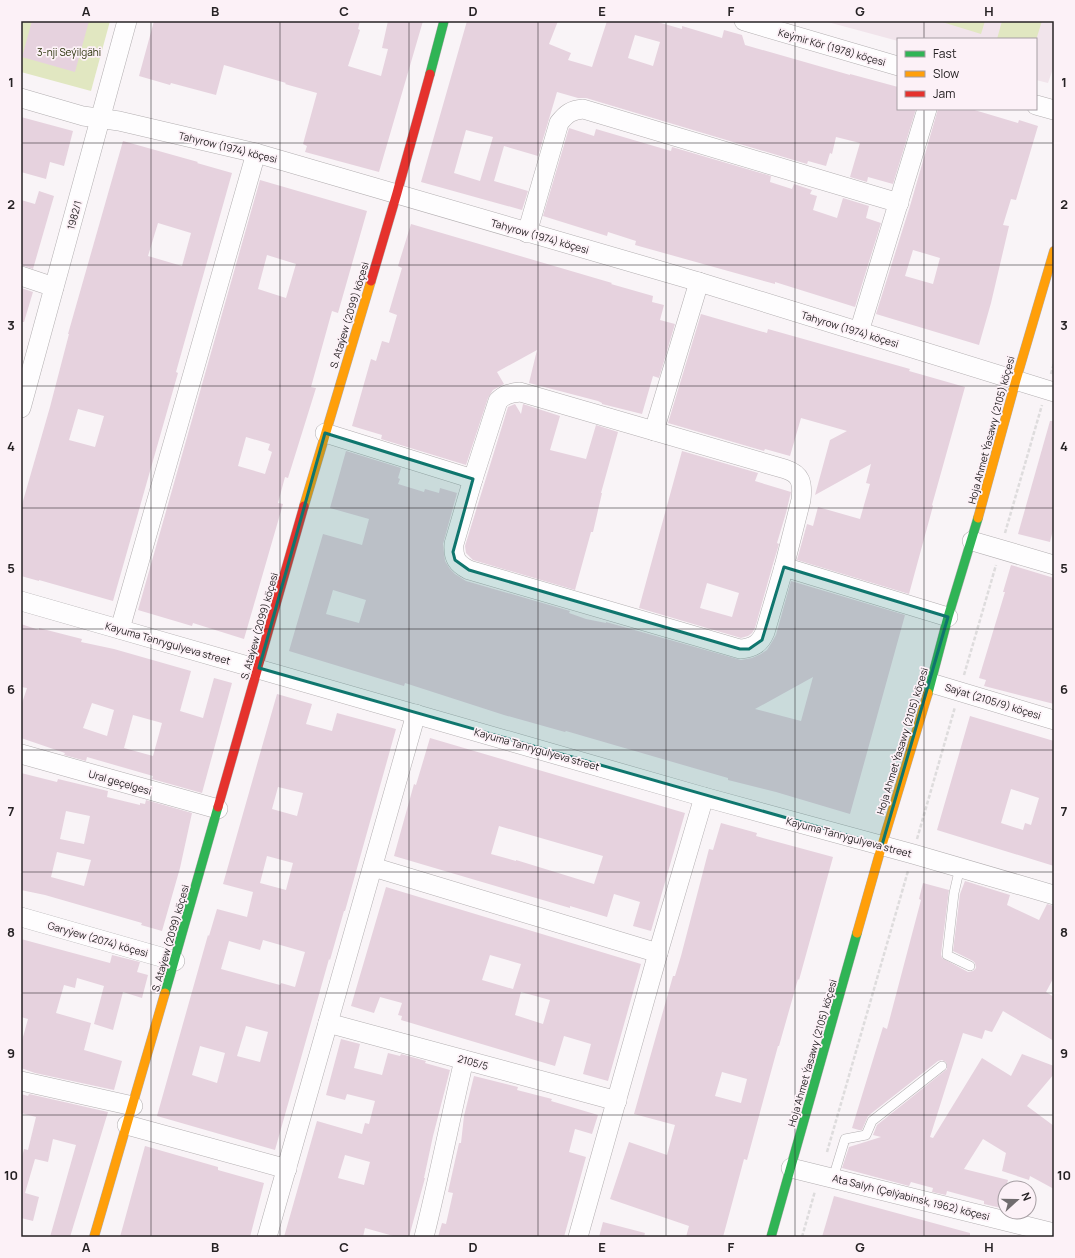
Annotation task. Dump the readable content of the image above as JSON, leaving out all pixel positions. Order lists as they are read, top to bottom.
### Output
{
  "streets": {
    "street": [
      "Keýmir Kör (1978) köçesi",
      "Tahyrow (1974) köçesi",
      "1982/1",
      "S. Ataýew (2099) köçesi",
      "Hoja Ahmet Ýasawy (2105) köçesi",
      "Kayuma Tanrygulyeva street",
      "Saýat (2105/9) köçesi",
      "Ural geçelgesi",
      "Garyýew (2074) köçesi",
      "2105/5",
      "Ata Salyh (Çelýabinsk, 1962) köçesi"
    ]
  },
  "crossings": [
    ["Tahyrow (1974) köçesi", "1982/1"],
    ["Tahyrow (1974) köçesi", "S. Ataýew (2099) köçesi"],
    ["Tahyrow (1974) köçesi", "Hoja Ahmet Ýasawy (2105) köçesi"],
    ["S. Ataýew (2099) köçesi", "Kayuma Tanrygulyeva street"],
    ["S. Ataýew (2099) köçesi", "Ural geçelgesi"],
    ["S. Ataýew (2099) köçesi", "Garyýew (2074) köçesi"],
    ["Hoja Ahmet Ýasawy (2105) köçesi", "Kayuma Tanrygulyeva street"],
    ["Hoja Ahmet Ýasawy (2105) köçesi", "Saýat (2105/9) köçesi"],
    ["Hoja Ahmet Ýasawy (2105) köçesi", "Ata Salyh (Çelýabinsk, 1962) köçesi"]
  ],
  "parks": ["3-nji Seýilgähi"],
  "legend": ["Fast", "Slow", "Jam"],
  "north": "right",
  "grid": {
    "columns": [
      "A",
      "B",
      "C",
      "D",
      "E",
      "F",
      "G",
      "H"
    ],
    "rows": [
      "1",
      "2",
      "3",
      "4",
      "5",
      "6",
      "7",
      "8",
      "9",
      "10"
    ]
  }
}
